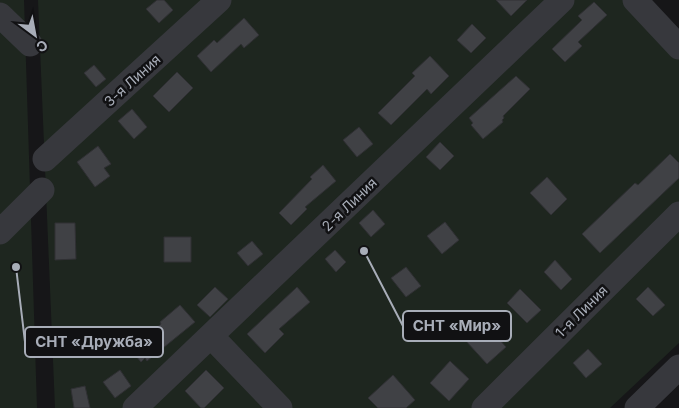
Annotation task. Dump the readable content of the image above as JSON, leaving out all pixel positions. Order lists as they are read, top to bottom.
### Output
{
  "streets": {
    "street": ["3-я Линия", "2-я Линия", "1-я Линия"]
  },
  "places": ["СНТ «Мир»", "СНТ «Дружба»"],
  "north": "bottom right"
}
